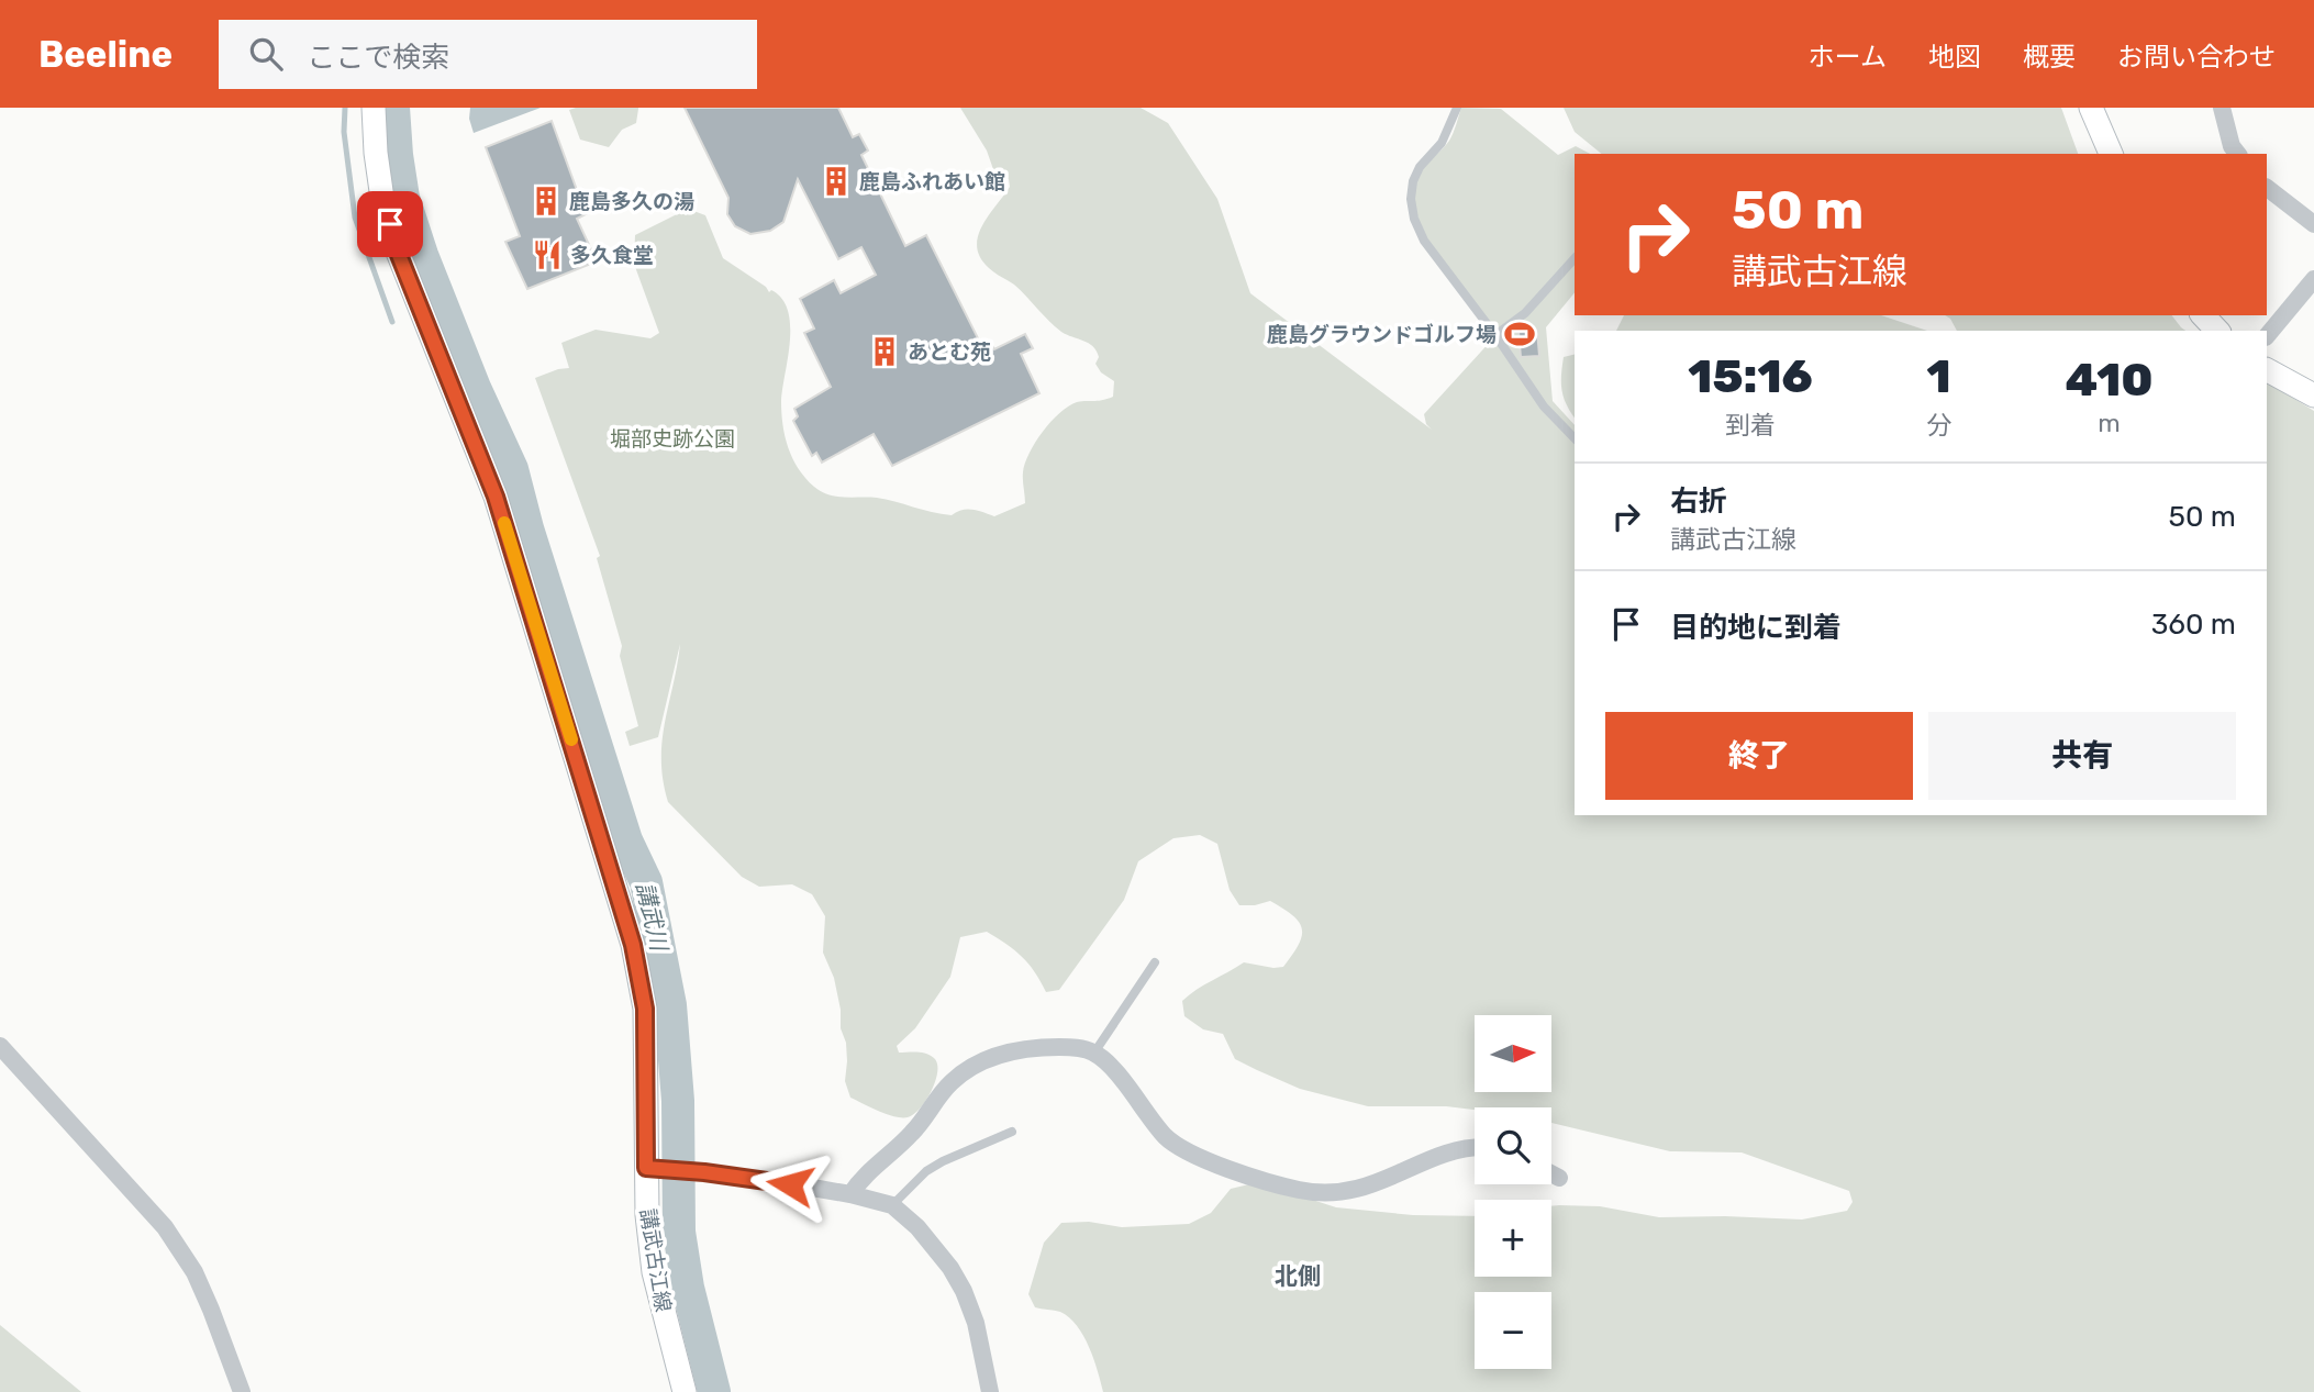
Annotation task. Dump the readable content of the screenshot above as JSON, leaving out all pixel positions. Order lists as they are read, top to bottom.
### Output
{
  "streets": {
    "main road": ["講武古江線"]
  },
  "districts": ["北側"],
  "water": ["講武川"],
  "parks": ["堀部史跡公園"],
  "places": {
    "building": ["鹿島ふれあい館", "鹿島多久の湯", "あとむ苑"],
    "restaurant": ["多久食堂"],
    "sports": ["鹿島グラウンドゴルフ場"]
  },
  "north": "right",
  "page": {
    "header": "Beeline",
    "search": "ここで検索",
    "nav": [
      "ホーム",
      "地図",
      "概要",
      "お問い合わせ"
    ],
    "turn": ["50 m", "講武古江線"],
    "eta": [
      "15:16",
      "到着",
      "1",
      "分",
      "410",
      "m"
    ],
    "list": [
      {
        "name": "右折",
        "note": "講武古江線",
        "value": "50 m"
      },
      {
        "name": "目的地に到着",
        "value": "360 m"
      }
    ],
    "buttons": ["終了", "共有"],
    "map_buttons": ["+", "−"]
  }
}
